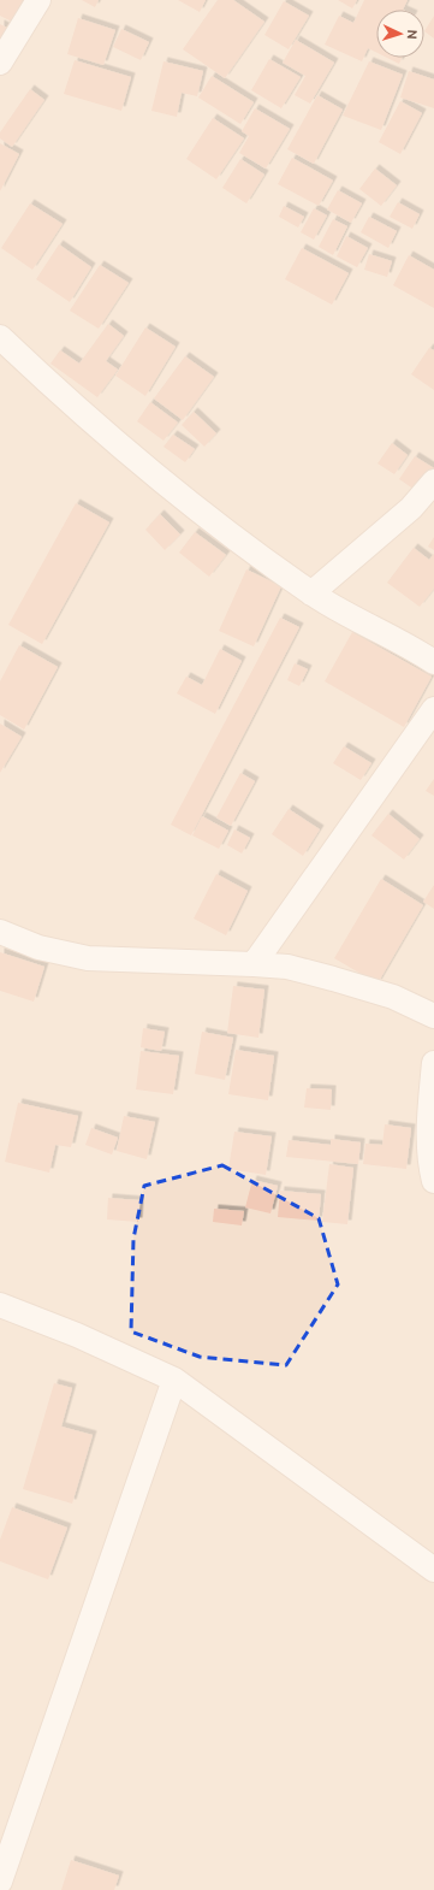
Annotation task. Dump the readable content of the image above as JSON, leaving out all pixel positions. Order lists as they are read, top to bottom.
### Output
{
  "north": "right"
}
